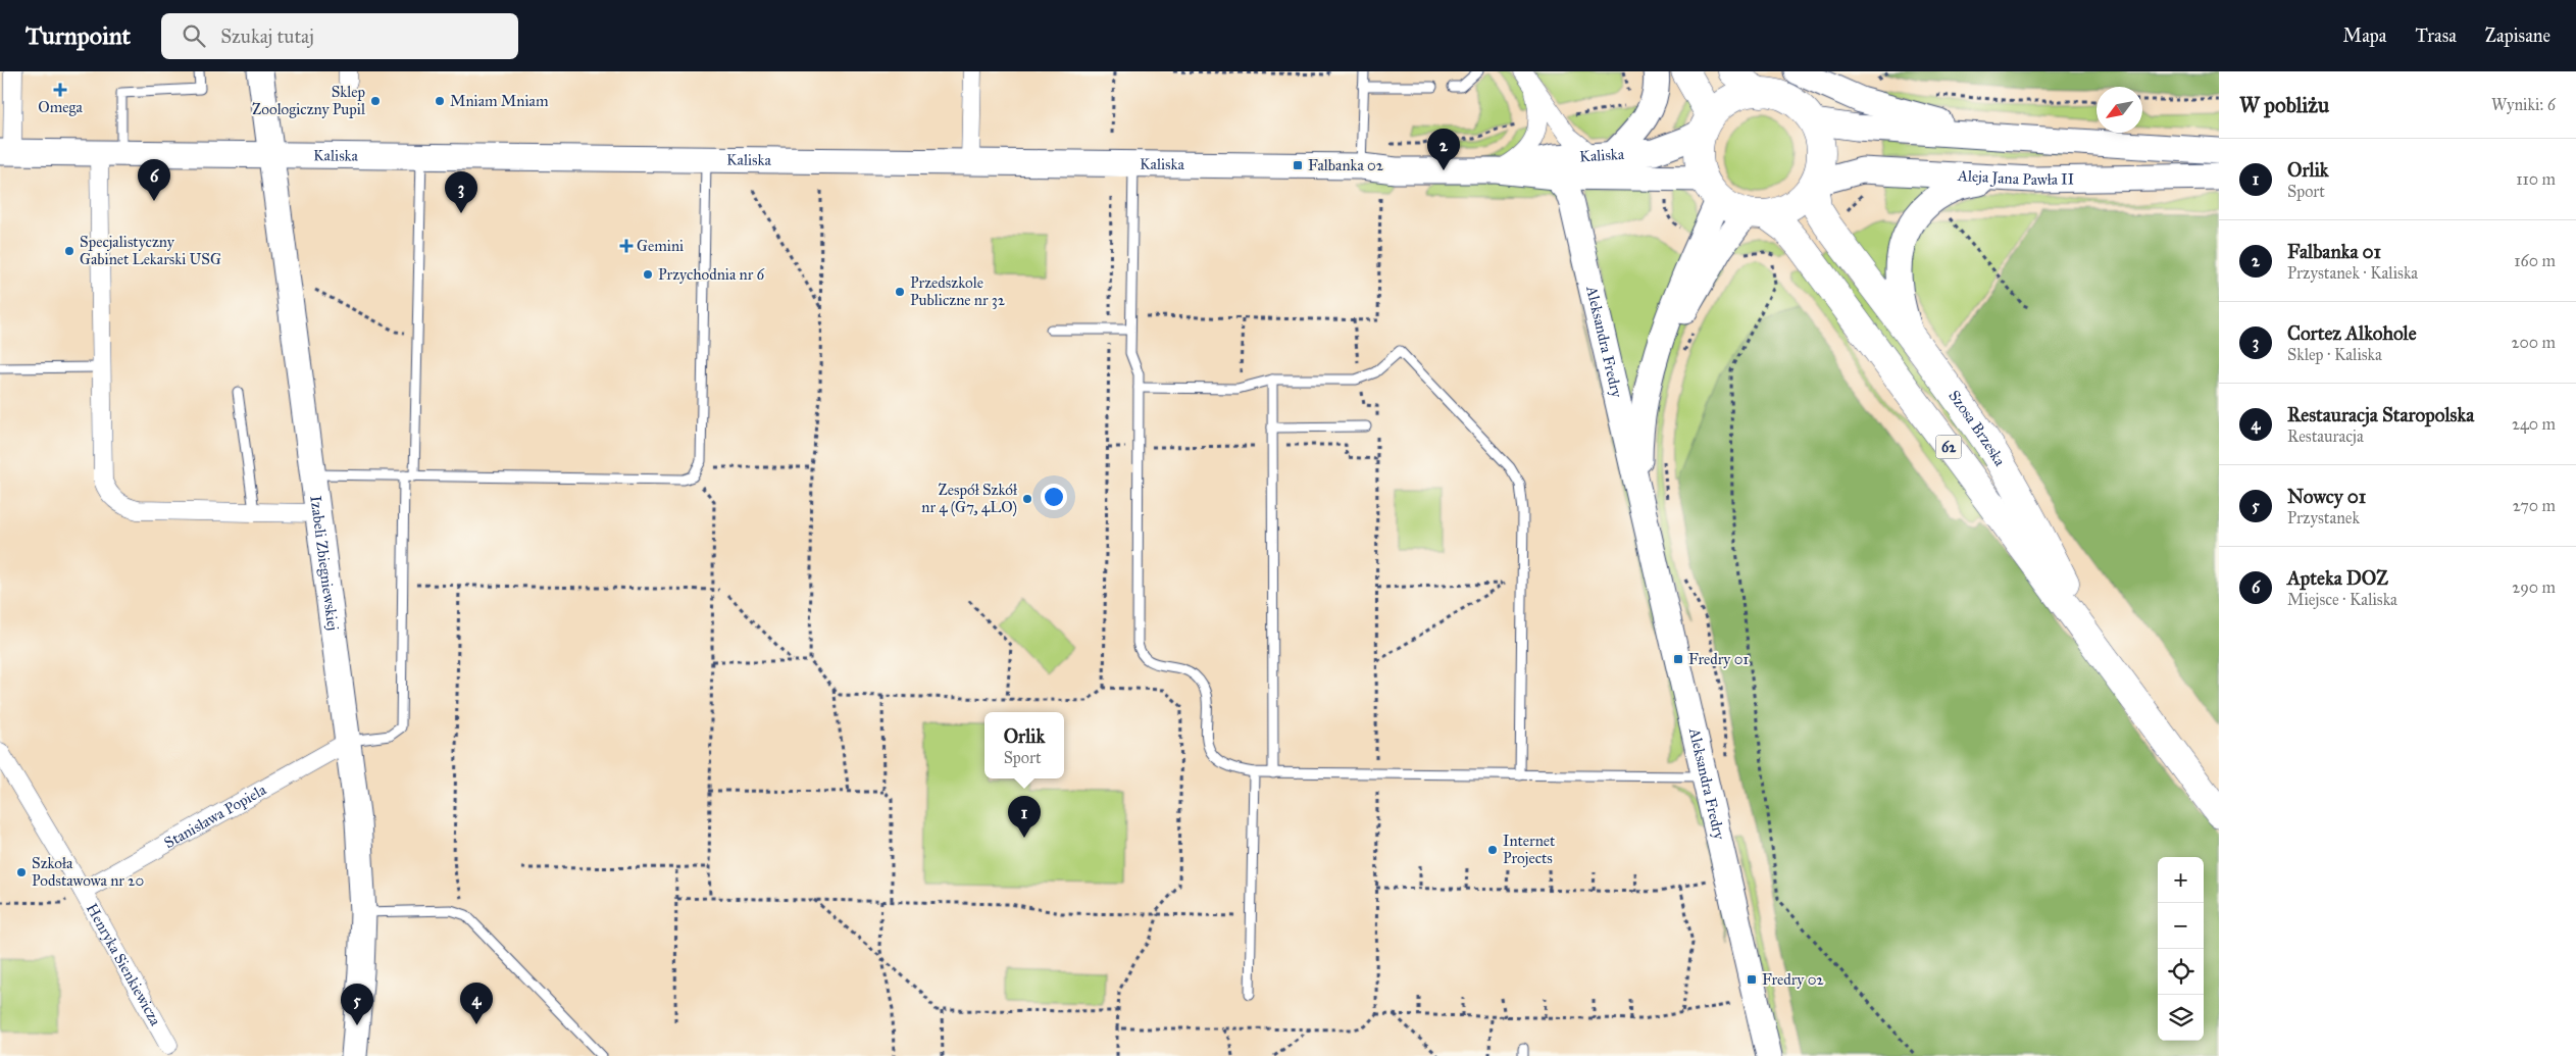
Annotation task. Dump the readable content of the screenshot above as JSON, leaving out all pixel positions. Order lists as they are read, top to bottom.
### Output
{
  "streets": {
    "main road": ["Szosa Brzeska", "62"],
    "street": [
      "Kaliska",
      "Aleja Jana Pawła II",
      "Aleksandra Fredry",
      "Izabeli Zbiegniewskiej",
      "Stanisława Popiela",
      "Henryka Sienkiewicza"
    ]
  },
  "crossings": [
    ["Kaliska", "Aleja Jana Pawła II"],
    ["Kaliska", "Aleksandra Fredry"],
    ["Kaliska", "Szosa Brzeska"],
    ["Kaliska", "62"],
    ["Kaliska", "Izabeli Zbiegniewskiej"],
    ["Aleja Jana Pawła II", "Aleksandra Fredry"],
    ["Aleja Jana Pawła II", "Szosa Brzeska"],
    ["Aleja Jana Pawła II", "62"],
    ["Aleksandra Fredry", "Szosa Brzeska"],
    ["Aleksandra Fredry", "62"],
    ["Szosa Brzeska", "62"],
    ["Izabeli Zbiegniewskiej", "Stanisława Popiela"],
    ["Stanisława Popiela", "Henryka Sienkiewicza"]
  ],
  "places": {
    "health": ["Omega", "Gemini"],
    "other": [
      "Sklep Zoologiczny Pupil",
      "Mniam Mniam",
      "Specjalistyczny Gabinet Lekarski USG",
      "Przychodnia nr 6",
      "Przedszkole Publiczne nr 32",
      "Zespół Szkół nr 4 (G7, 4LO)",
      "Internet Projects",
      "Szkoła Podstawowa nr 20"
    ],
    "transit": ["Falbanka 02", "Fredry 01", "Fredry 02"]
  },
  "north": "bottom left",
  "page": {
    "header": "Turnpoint",
    "search": "Szukaj tutaj",
    "nav": ["Mapa", "Trasa", "Zapisane"],
    "heading": ["W pobliżu", "Wyniki: 6"],
    "pins": [
      "2",
      "6",
      "3",
      "1",
      "4",
      "5"
    ],
    "list": [
      {
        "mark": "1",
        "name": "Orlik",
        "note": "Sport",
        "value": "110 m"
      },
      {
        "mark": "2",
        "name": "Falbanka 01",
        "note": "Przystanek · Kaliska",
        "value": "160 m"
      },
      {
        "mark": "3",
        "name": "Cortez Alkohole",
        "note": "Sklep · Kaliska",
        "value": "200 m"
      },
      {
        "mark": "4",
        "name": "Restauracja Staropolska",
        "note": "Restauracja",
        "value": "240 m"
      },
      {
        "mark": "5",
        "name": "Nowcy 01",
        "note": "Przystanek",
        "value": "270 m"
      },
      {
        "mark": "6",
        "name": "Apteka DOZ",
        "note": "Miejsce · Kaliska",
        "value": "290 m"
      }
    ],
    "popup": ["Orlik", "Sport"],
    "map_buttons": ["+", "−"]
  }
}
